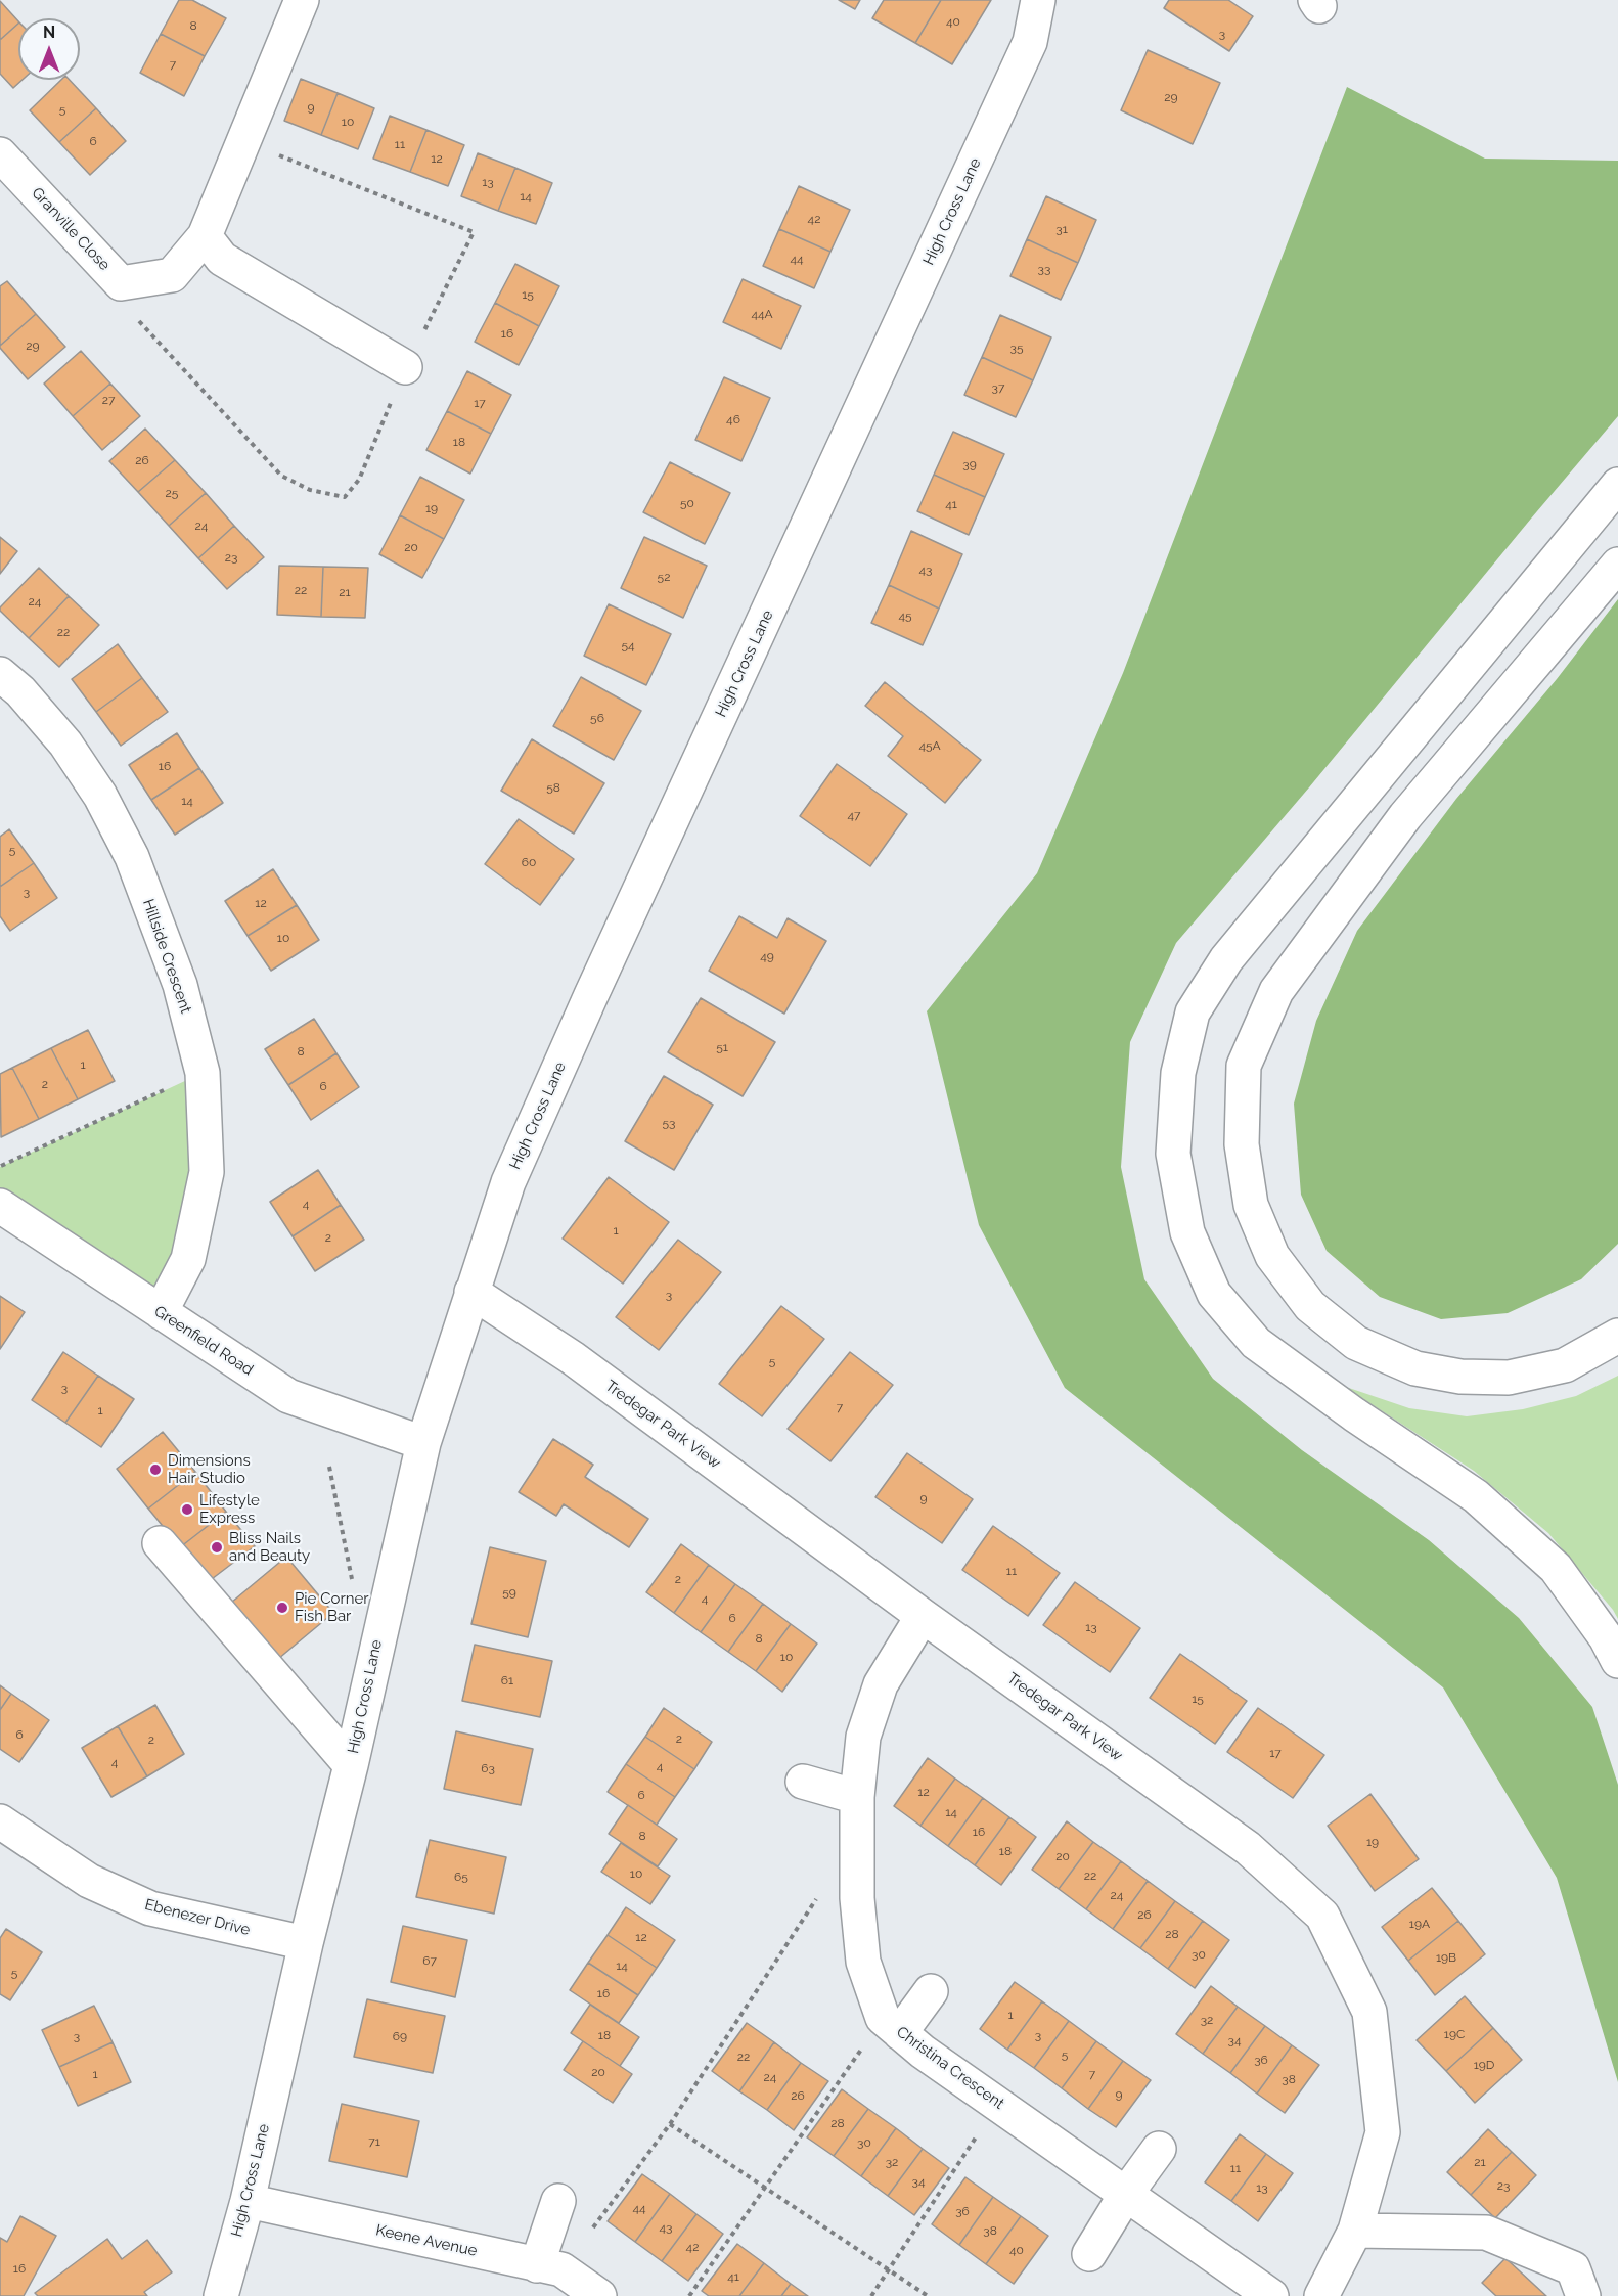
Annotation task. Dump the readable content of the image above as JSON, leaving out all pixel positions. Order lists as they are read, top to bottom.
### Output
{
  "streets": {
    "main road": [
      "High Cross Lane",
      "Granville Close",
      "Hillside Crescent",
      "Greenfield Road",
      "Tredegar Park View",
      "Ebenezer Drive",
      "Christina Crescent",
      "Keene Avenue"
    ]
  },
  "crossings": [
    ["High Cross Lane", "Greenfield Road"],
    ["High Cross Lane", "Tredegar Park View"],
    ["High Cross Lane", "Ebenezer Drive"],
    ["High Cross Lane", "Keene Avenue"],
    ["Hillside Crescent", "Greenfield Road"],
    ["Tredegar Park View", "Christina Crescent"]
  ],
  "places": [
    "Dimensions Hair Studio",
    "Lifestyle Express",
    "Bliss Nails and Beauty",
    "Pie Corner Fish Bar"
  ],
  "house_numbers": [
    "40",
    "8",
    "3",
    "7",
    "29",
    "9",
    "5",
    "10",
    "6",
    "11",
    "12",
    "13",
    "14",
    "42",
    "31",
    "44",
    "33",
    "15",
    "44A",
    "16",
    "29",
    "35",
    "37",
    "27",
    "17",
    "46",
    "18",
    "26",
    "39",
    "25",
    "50",
    "41",
    "19",
    "24",
    "20",
    "23",
    "43",
    "52",
    "22",
    "21",
    "24",
    "45",
    "22",
    "54",
    "56",
    "45A",
    "16",
    "58",
    "14",
    "47",
    "5",
    "60",
    "3",
    "12",
    "10",
    "49",
    "51",
    "8",
    "1",
    "2",
    "6",
    "53",
    "4",
    "1",
    "2",
    "3",
    "5",
    "3",
    "7",
    "1",
    "9",
    "11",
    "2",
    "59",
    "4",
    "6",
    "13",
    "8",
    "10",
    "61",
    "15",
    "6",
    "2",
    "2",
    "17",
    "4",
    "4",
    "63",
    "12",
    "6",
    "14",
    "16",
    "8",
    "19",
    "18",
    "20",
    "10",
    "22",
    "65",
    "24",
    "26",
    "19A",
    "28",
    "12",
    "30",
    "19B",
    "67",
    "14",
    "5",
    "16",
    "1",
    "32",
    "19C",
    "18",
    "3",
    "3",
    "69",
    "34",
    "5",
    "22",
    "36",
    "19D",
    "20",
    "1",
    "7",
    "24",
    "38",
    "9",
    "26",
    "28",
    "71",
    "30",
    "32",
    "21",
    "11",
    "34",
    "23",
    "13",
    "44",
    "36",
    "43",
    "38",
    "42",
    "40",
    "16",
    "41"
  ],
  "north": "top"
}
